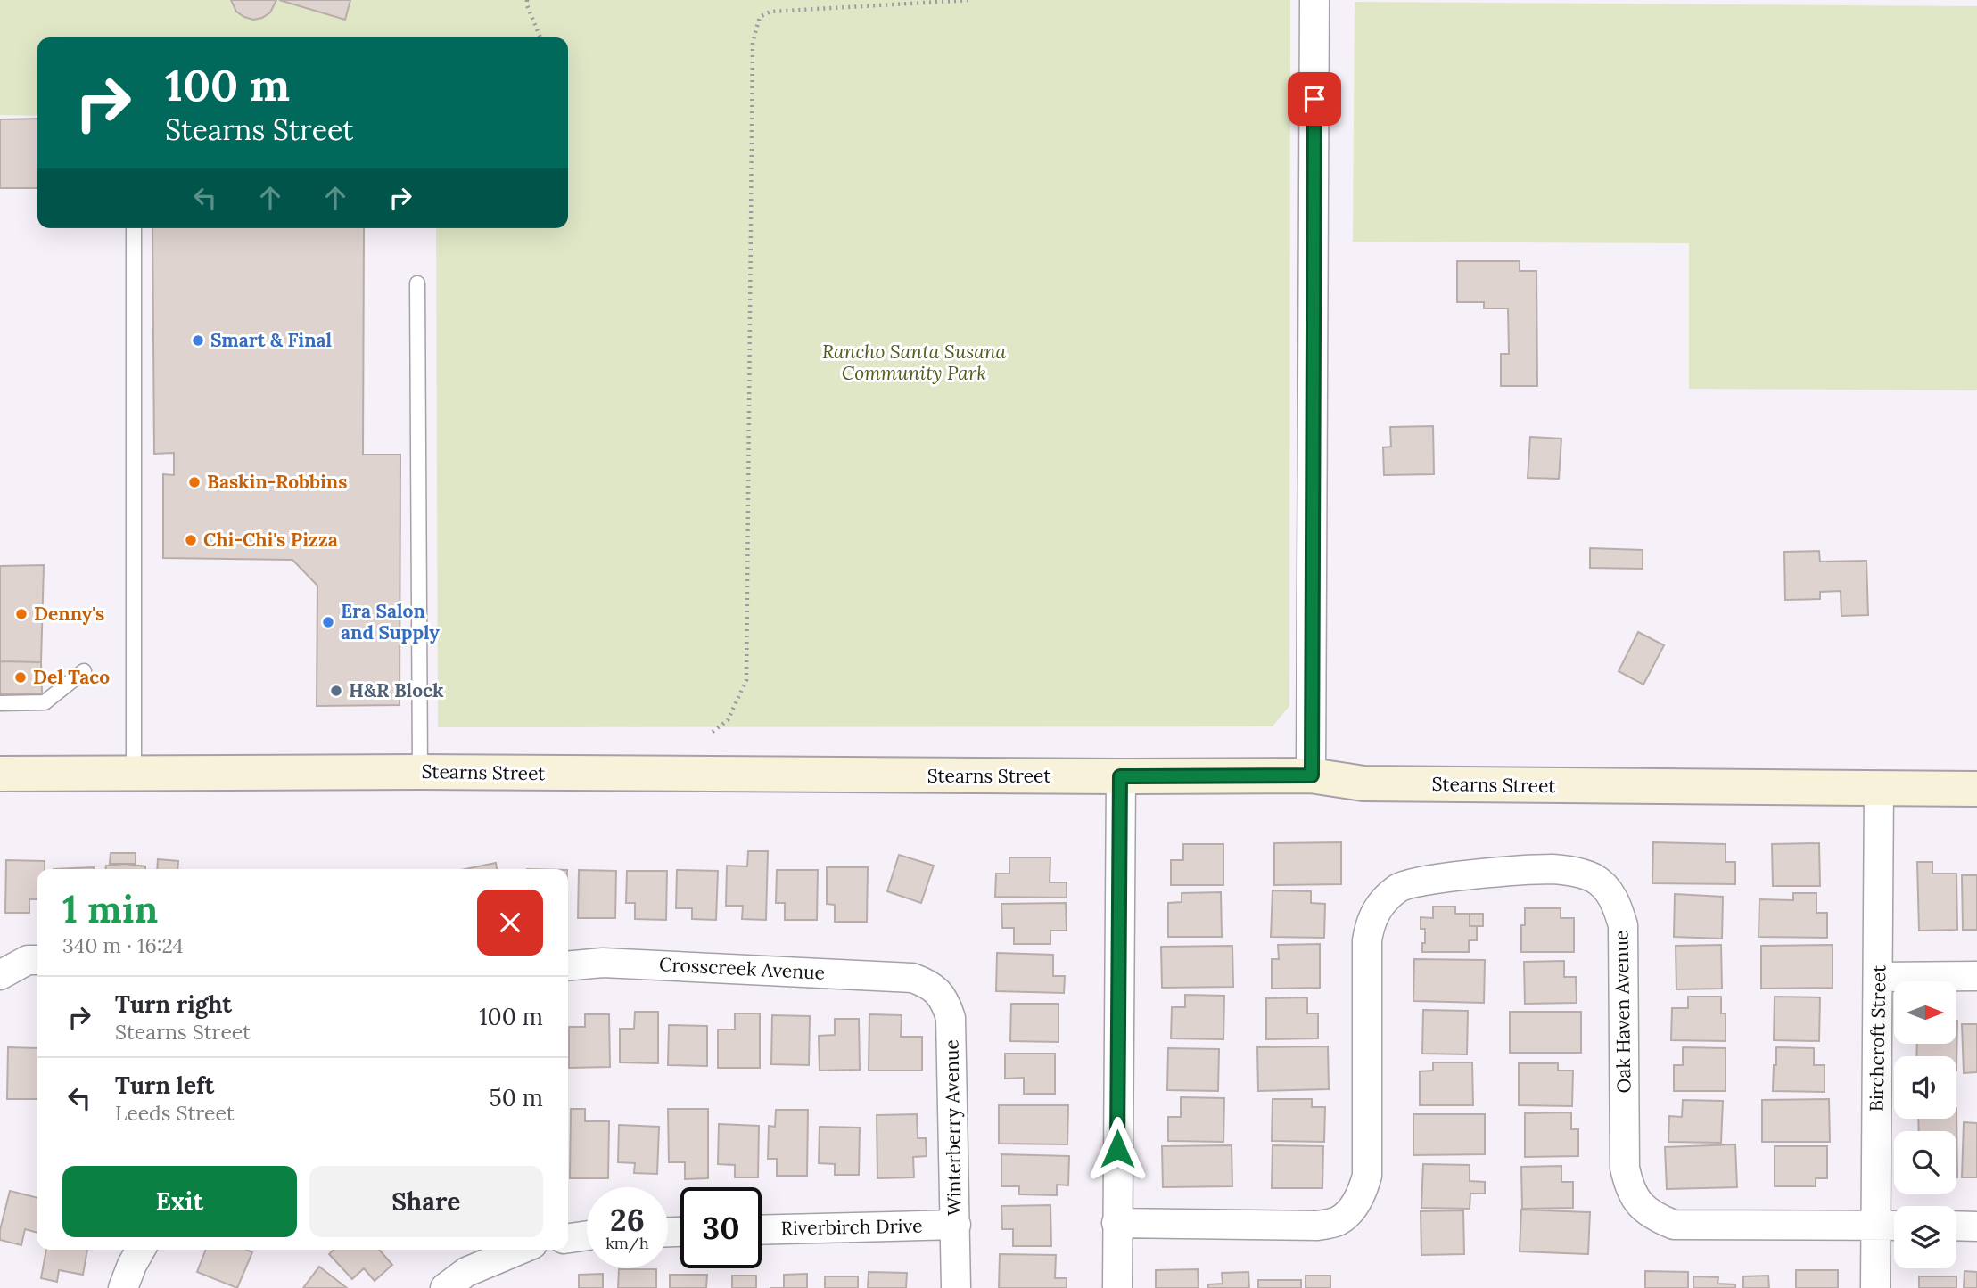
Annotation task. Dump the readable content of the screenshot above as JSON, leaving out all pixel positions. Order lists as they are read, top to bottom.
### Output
{
  "streets": {
    "main road": ["Stearns Street"],
    "street": [
      "Crosscreek Avenue",
      "Oak Haven Avenue",
      "Birchcroft Street",
      "Winterberry Avenue",
      "Riverbirch Drive"
    ]
  },
  "crossings": [
    ["Stearns Street", "Birchcroft Street"],
    ["Crosscreek Avenue", "Winterberry Avenue"],
    ["Oak Haven Avenue", "Birchcroft Street"],
    ["Winterberry Avenue", "Riverbirch Drive"]
  ],
  "parks": ["Rancho Santa Susana Community Park"],
  "places": [
    "Smart & Final",
    "Baskin-Robbins",
    "Chi-Chi's Pizza",
    "Denny's",
    "Era Salon and Supply",
    "Del Taco",
    "H&R Block"
  ],
  "north": "right",
  "page": {
    "turn": ["100 m", "Stearns Street"],
    "heading": ["1 min", "340 m · 16:24"],
    "list": [
      {
        "name": "Turn right",
        "note": "Stearns Street",
        "value": "100 m"
      },
      {
        "name": "Turn left",
        "note": "Leeds Street",
        "value": "50 m"
      }
    ],
    "buttons": ["Exit", "Share"],
    "speed": "26 km/h",
    "limit": "30"
  }
}
